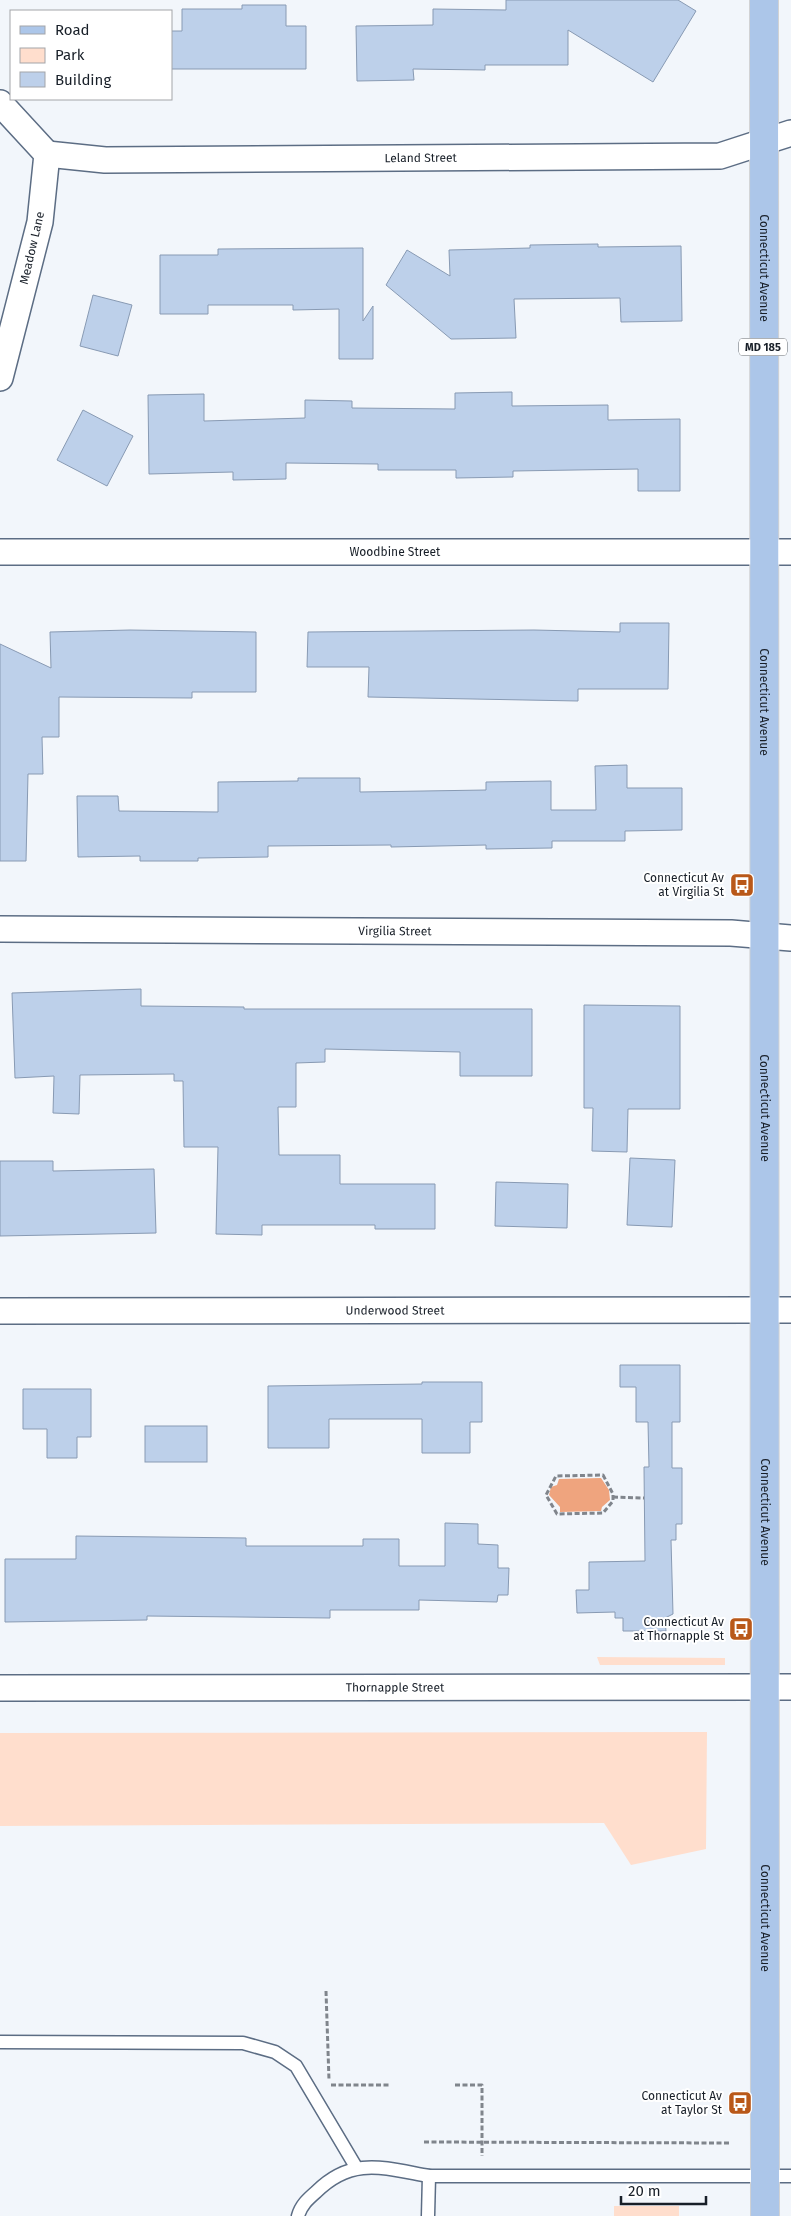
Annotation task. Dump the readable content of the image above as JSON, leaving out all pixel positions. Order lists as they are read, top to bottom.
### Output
{
  "streets": {
    "main road": ["Connecticut Avenue", "MD 185"],
    "street": [
      "Leland Street",
      "Meadow Lane",
      "Woodbine Street",
      "Virgilia Street",
      "Underwood Street",
      "Thornapple Street"
    ]
  },
  "crossings": [
    ["Leland Street", "Meadow Lane"],
    ["Leland Street", "Connecticut Avenue"],
    ["Connecticut Avenue", "Woodbine Street"],
    ["Connecticut Avenue", "Virgilia Street"],
    ["Connecticut Avenue", "Underwood Street"],
    ["Connecticut Avenue", "Thornapple Street"]
  ],
  "places": {
    "bus stop": ["Connecticut Av at Virgilia St", "Connecticut Av at Thornapple St", "Connecticut Av at Taylor St"]
  },
  "legend": ["Road", "Park", "Building"],
  "scale_bar": "20 m"
}
